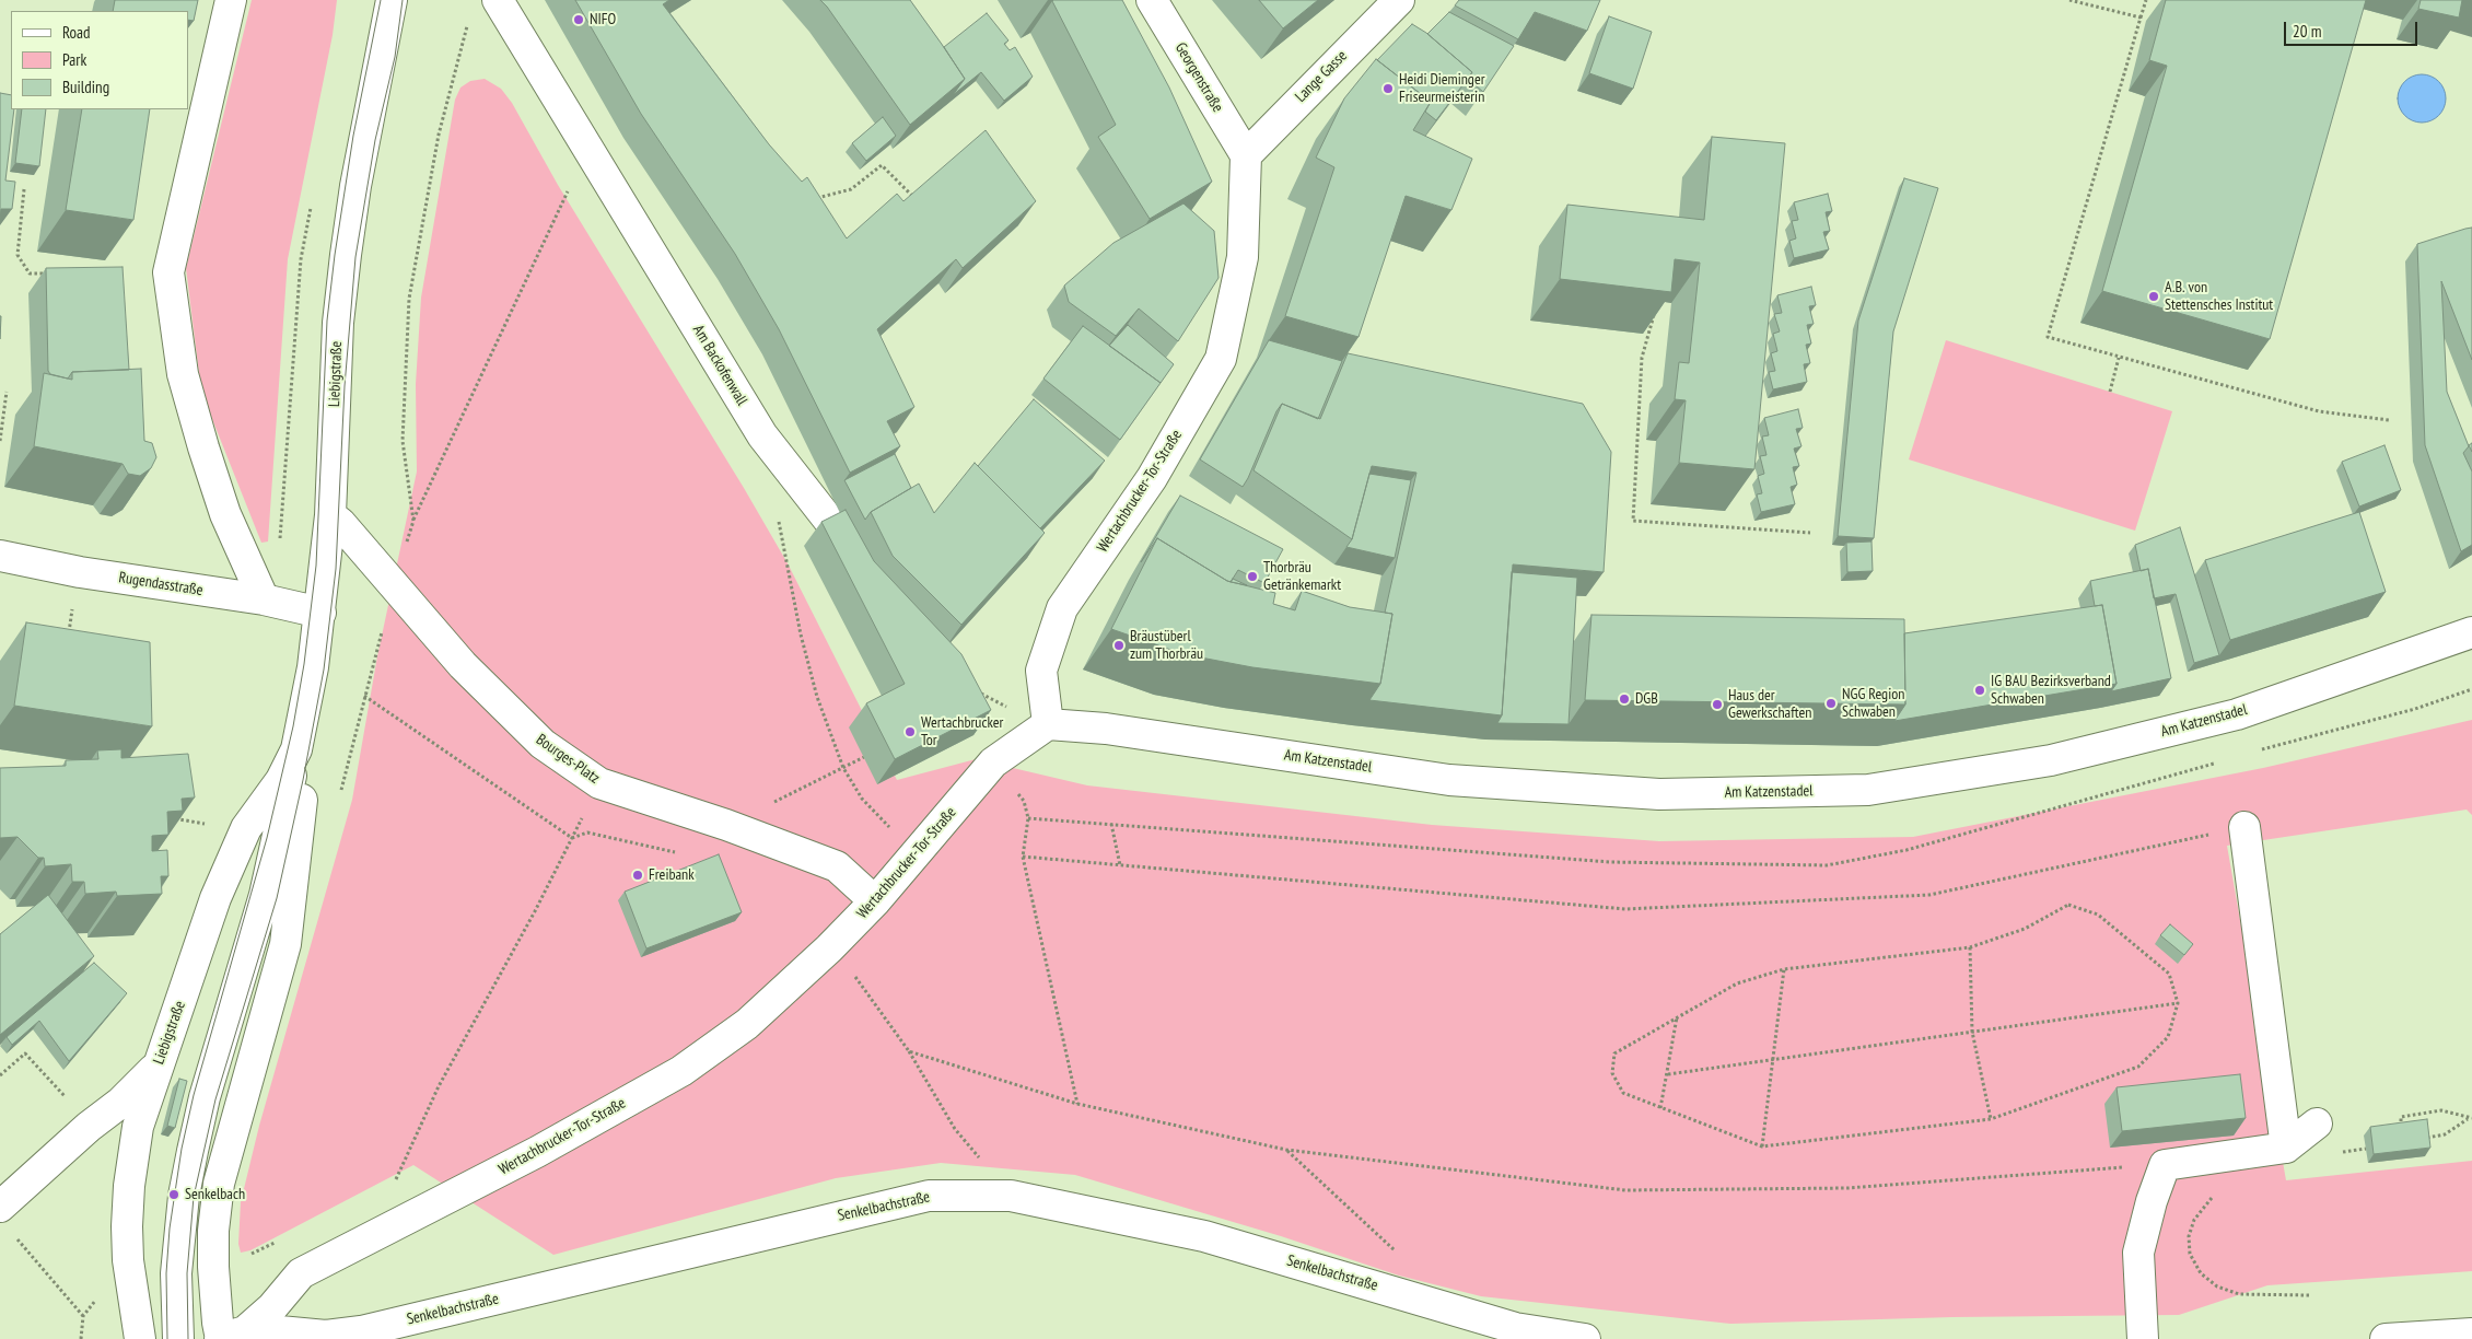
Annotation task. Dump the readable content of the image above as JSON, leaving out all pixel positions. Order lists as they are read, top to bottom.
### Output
{
  "streets": {
    "street": [
      "Lange Gasse",
      "Georgenstraße",
      "Am Backofenwall",
      "Liebigstraße",
      "Wertachbrucker-Tor-Straße",
      "Rugendasstraße",
      "Am Katzenstadel",
      "Bourges-Platz",
      "Senkelbachstraße"
    ]
  },
  "crossings": [
    ["Lange Gasse", "Georgenstraße"],
    ["Lange Gasse", "Wertachbrucker-Tor-Straße"],
    ["Georgenstraße", "Wertachbrucker-Tor-Straße"],
    ["Liebigstraße", "Wertachbrucker-Tor-Straße"],
    ["Liebigstraße", "Rugendasstraße"],
    ["Liebigstraße", "Bourges-Platz"],
    ["Liebigstraße", "Senkelbachstraße"],
    ["Wertachbrucker-Tor-Straße", "Am Katzenstadel"],
    ["Wertachbrucker-Tor-Straße", "Bourges-Platz"],
    ["Wertachbrucker-Tor-Straße", "Senkelbachstraße"]
  ],
  "places": [
    "NIFO",
    "Heidi Dieminger Friseurmeisterin",
    "A.B. von Stettensches Institut",
    "Thorbräu Getränkemarkt",
    "Bräustüberl zum Thorbräu",
    "IG BAU Bezirksverband Schwaben",
    "DGB",
    "NGG Region Schwaben",
    "Haus der Gewerkschaften",
    "Wertachbrucker Tor",
    "Freibank",
    "Senkelbach"
  ],
  "legend": ["Road", "Park", "Building"],
  "scale_bar": "20 m"
}
